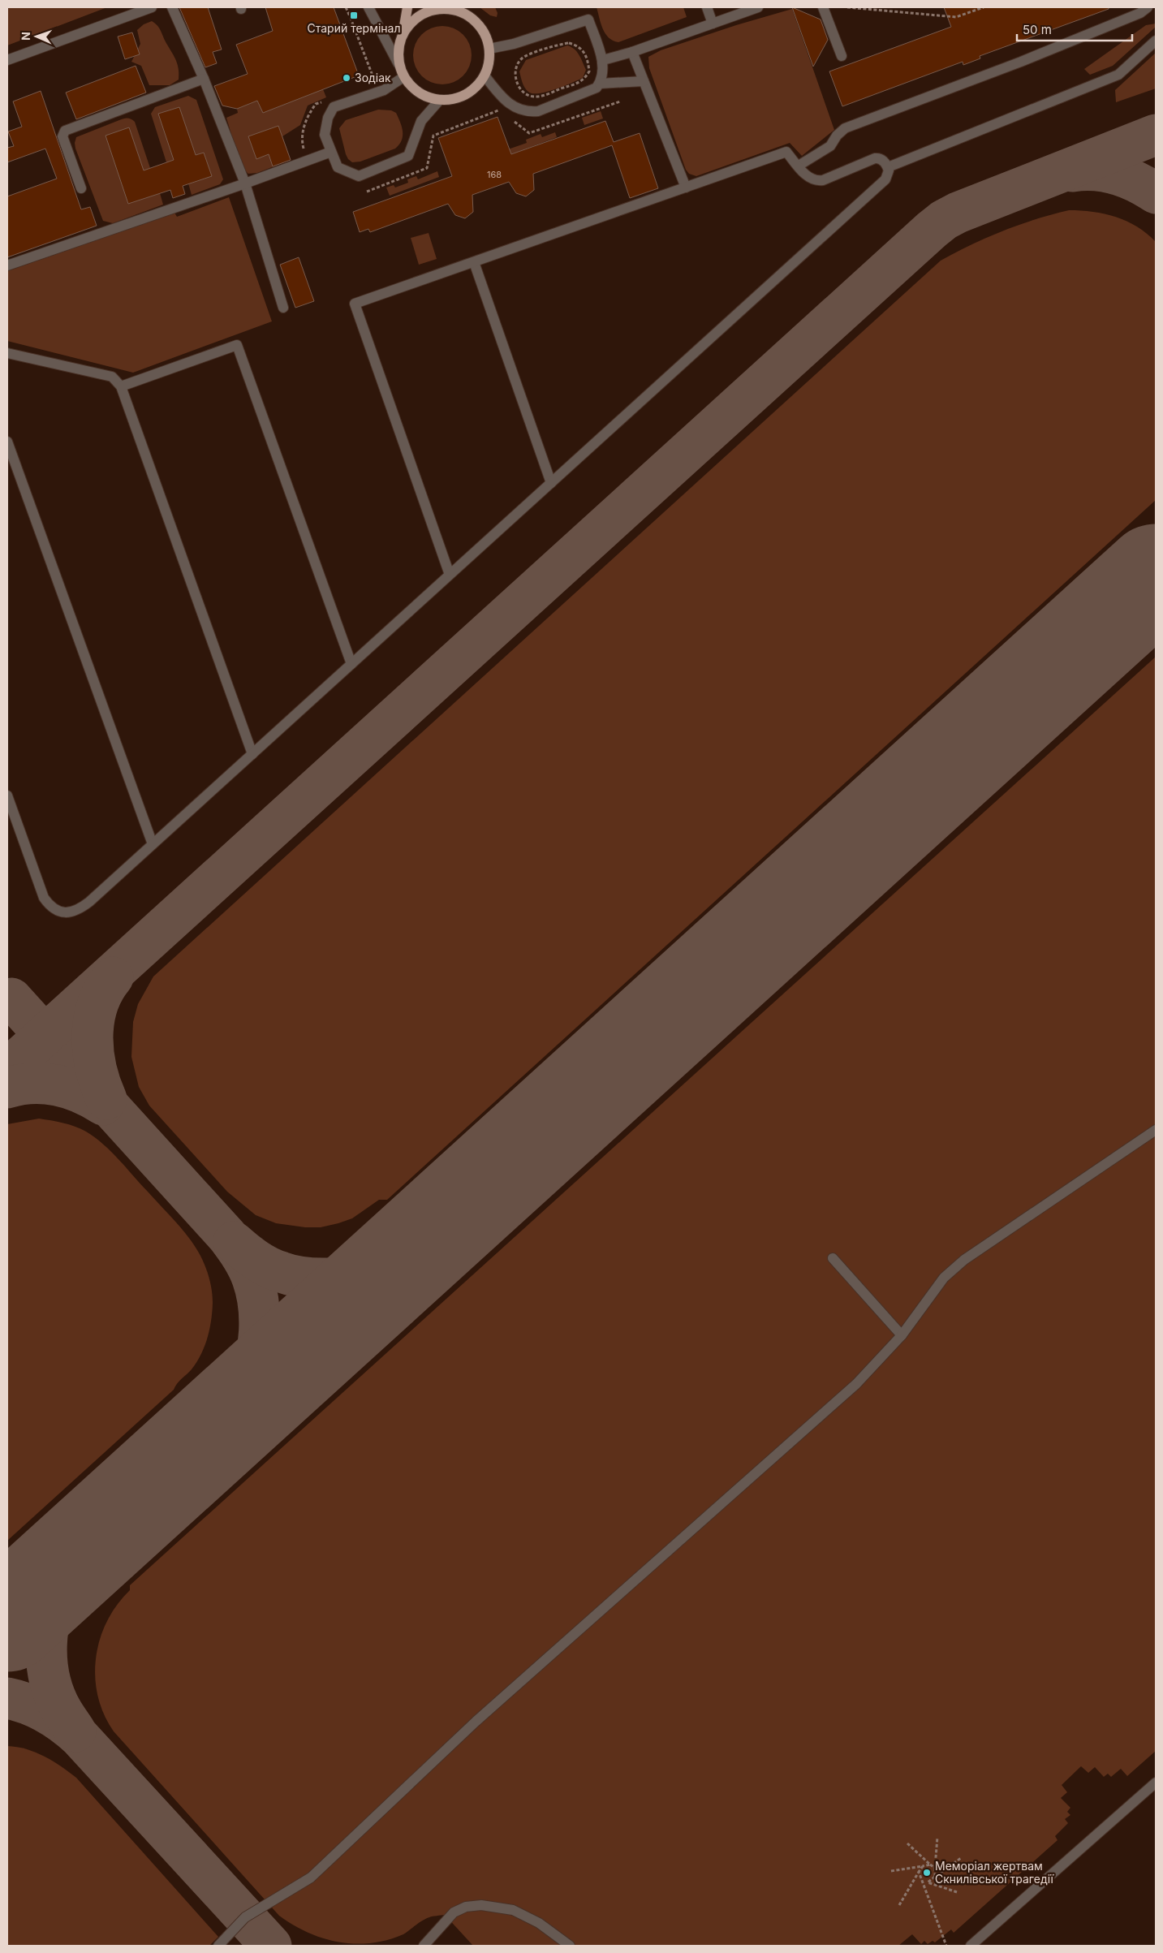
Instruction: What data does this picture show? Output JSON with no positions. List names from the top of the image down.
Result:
{
  "places": {
    "transit": ["Старий термінал"],
    "other": ["Зодіак", "Меморіал жертвам Скнилівської трагедії"]
  },
  "house_numbers": ["168"],
  "scale_bar": "50 m",
  "north": "left"
}
